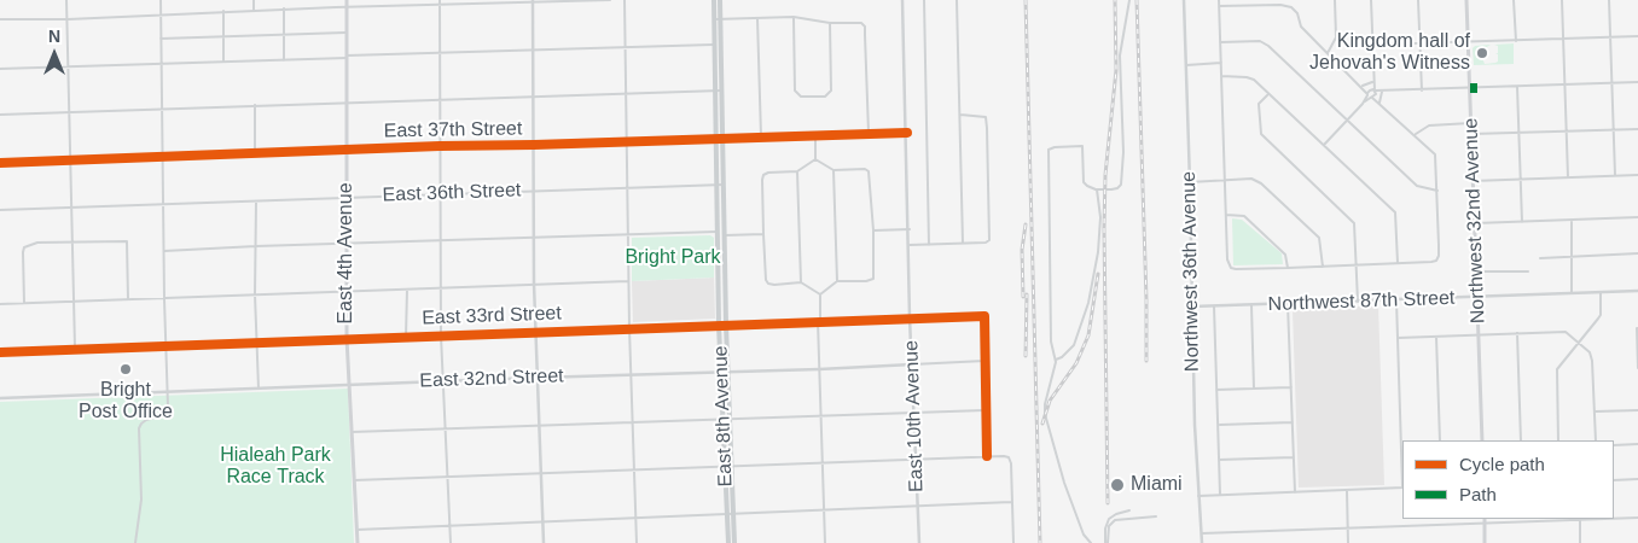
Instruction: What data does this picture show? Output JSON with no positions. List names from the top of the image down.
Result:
{
  "streets": {
    "main road": ["Northwest 32nd Avenue", "East 4th Avenue", "East 8th Avenue"],
    "street": [
      "East 37th Street",
      "East 36th Street",
      "Northwest 36th Avenue",
      "Northwest 87th Street",
      "East 33rd Street",
      "East 32nd Street",
      "East 10th Avenue"
    ]
  },
  "crossings": [
    ["East 37th Street", "East 4th Avenue"],
    ["East 37th Street", "East 8th Avenue"],
    ["East 37th Street", "East 10th Avenue"],
    ["East 36th Street", "East 4th Avenue"],
    ["East 36th Street", "East 8th Avenue"],
    ["Northwest 32nd Avenue", "Northwest 87th Street"],
    ["East 4th Avenue", "East 33rd Street"],
    ["East 4th Avenue", "East 32nd Street"],
    ["Northwest 36th Avenue", "Northwest 87th Street"],
    ["East 33rd Street", "East 32nd Street"],
    ["East 33rd Street", "East 8th Avenue"],
    ["East 33rd Street", "East 10th Avenue"],
    ["East 32nd Street", "East 8th Avenue"],
    ["East 32nd Street", "East 10th Avenue"]
  ],
  "parks": ["Bright Park", "Hialeah Park Race Track"],
  "places": ["Kingdom hall of Jehovah's Witness", "Bright Post Office", "Miami"],
  "legend": ["Cycle path", "Path"],
  "north": "top"
}
